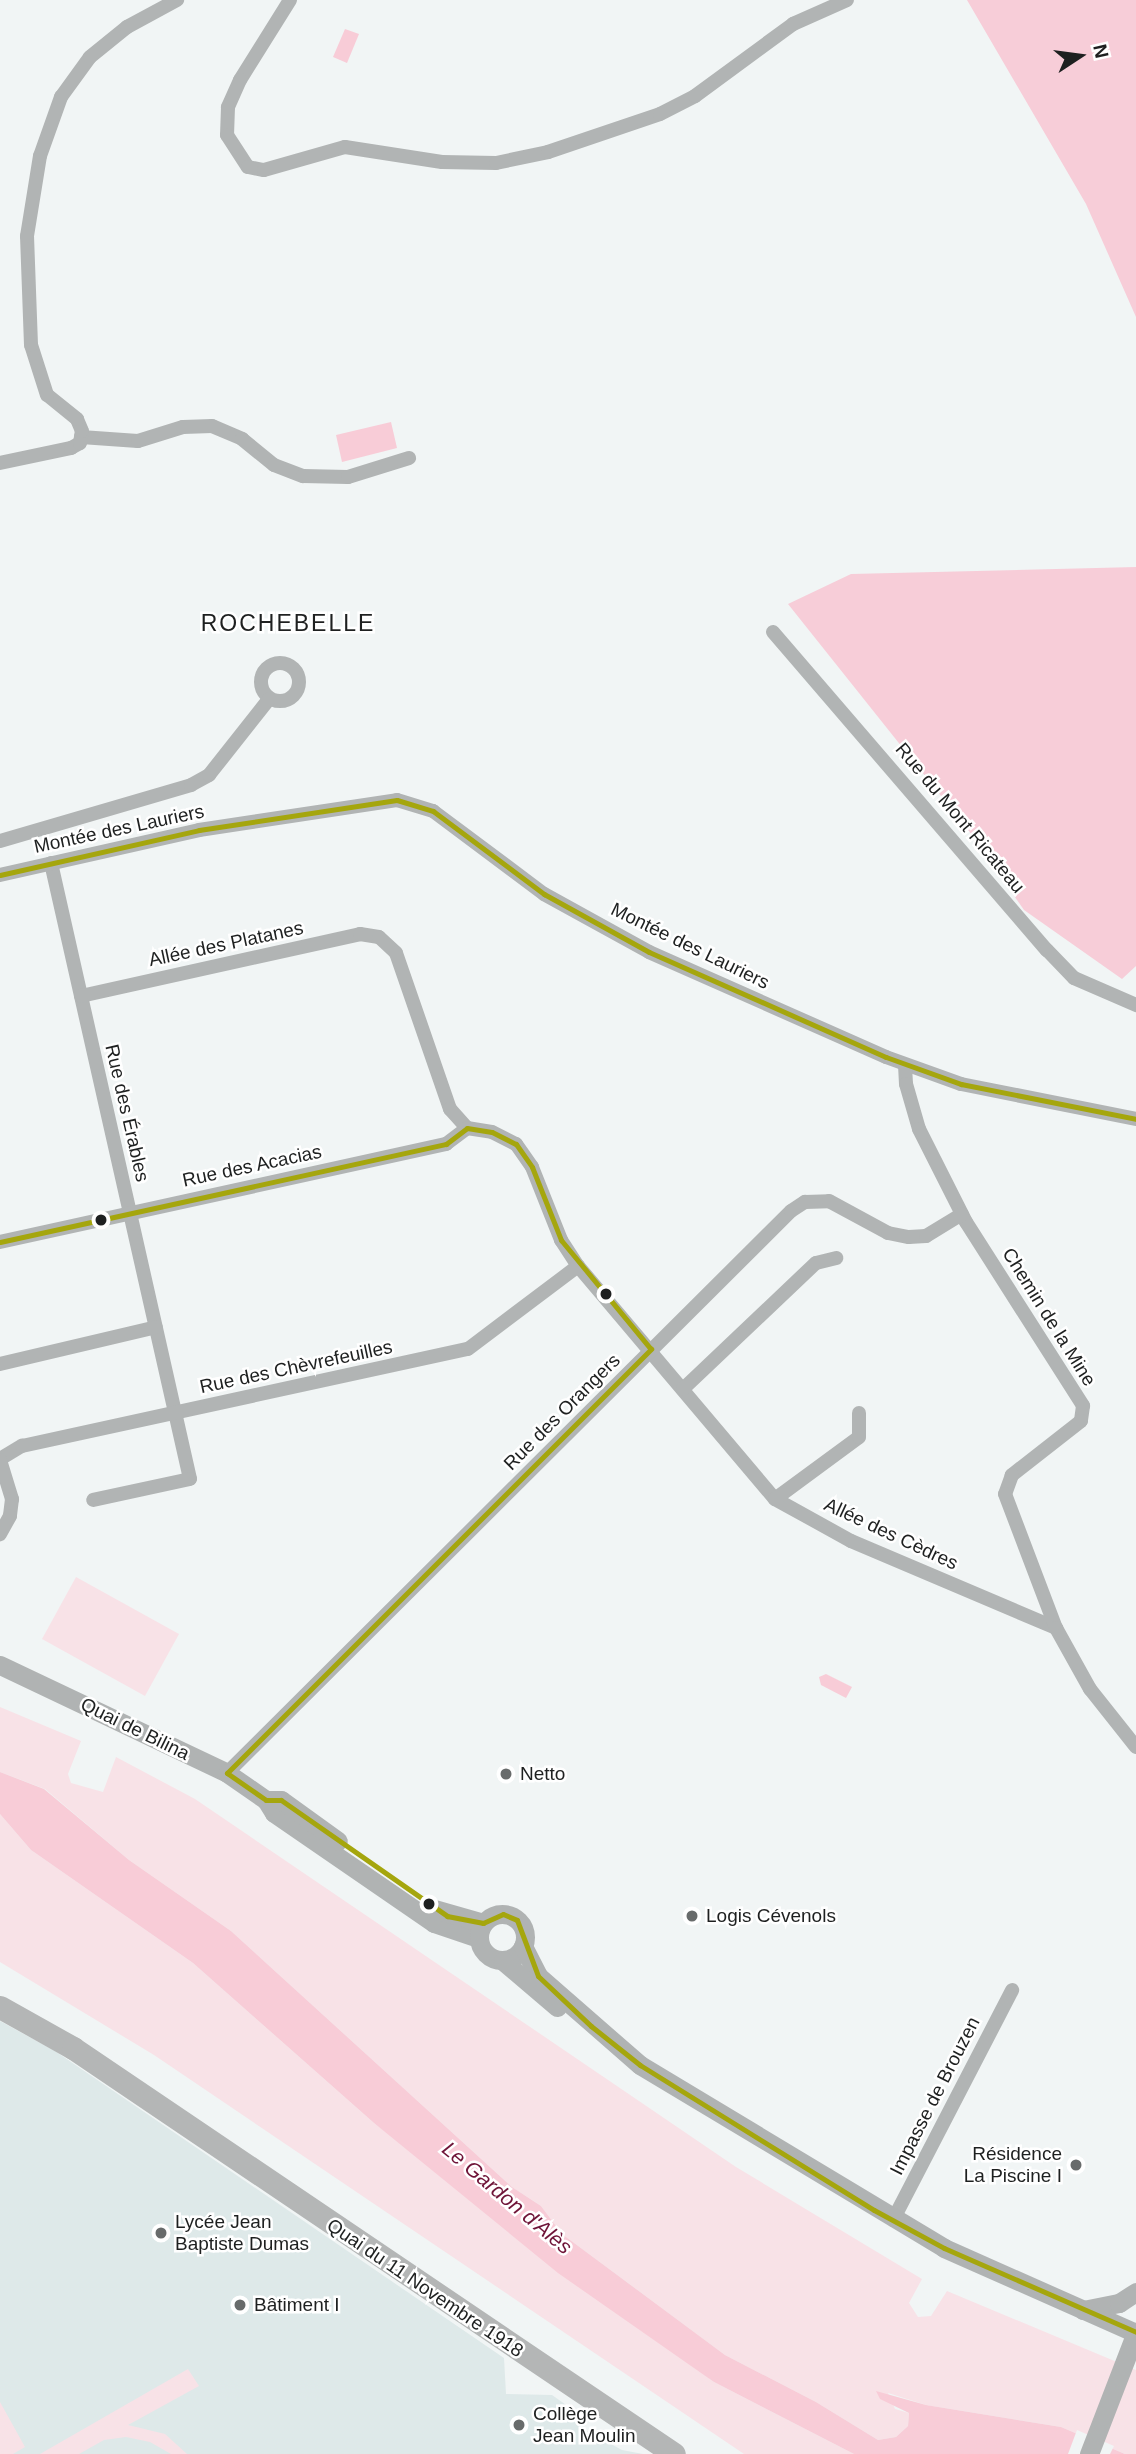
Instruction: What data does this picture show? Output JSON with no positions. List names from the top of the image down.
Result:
{
  "streets": {
    "main road": ["Quai de Bilina", "Quai du 11 Novembre 1918"],
    "street": [
      "Rue du Mont Ricateau",
      "Montée des Lauriers",
      "Allée des Platanes",
      "Rue des Érables",
      "Rue des Acacias",
      "Chemin de la Mine",
      "Rue des Chèvrefeuilles",
      "Rue des Orangers",
      "Allée des Cèdres",
      "Impasse de Brouzen"
    ]
  },
  "crossings": [
    ["Montée des Lauriers", "Rue des Érables"],
    ["Montée des Lauriers", "Chemin de la Mine"],
    ["Allée des Platanes", "Rue des Érables"],
    ["Allée des Platanes", "Rue des Acacias"],
    ["Allée des Platanes", "Allée des Cèdres"],
    ["Rue des Érables", "Rue des Acacias"],
    ["Rue des Érables", "Rue des Chèvrefeuilles"],
    ["Rue des Acacias", "Allée des Cèdres"],
    ["Chemin de la Mine", "Rue des Orangers"],
    ["Chemin de la Mine", "Allée des Cèdres"],
    ["Rue des Chèvrefeuilles", "Allée des Cèdres"],
    ["Rue des Orangers", "Allée des Cèdres"],
    ["Rue des Orangers", "Quai de Bilina"]
  ],
  "districts": ["ROCHEBELLE"],
  "water": ["Le Gardon d'Alès"],
  "places": [
    "Netto",
    "Logis Cévenols",
    "Résidence La Piscine I",
    "Lycée Jean Baptiste Dumas",
    "Bâtiment I",
    "Collège Jean Moulin"
  ],
  "north": "right"
}
